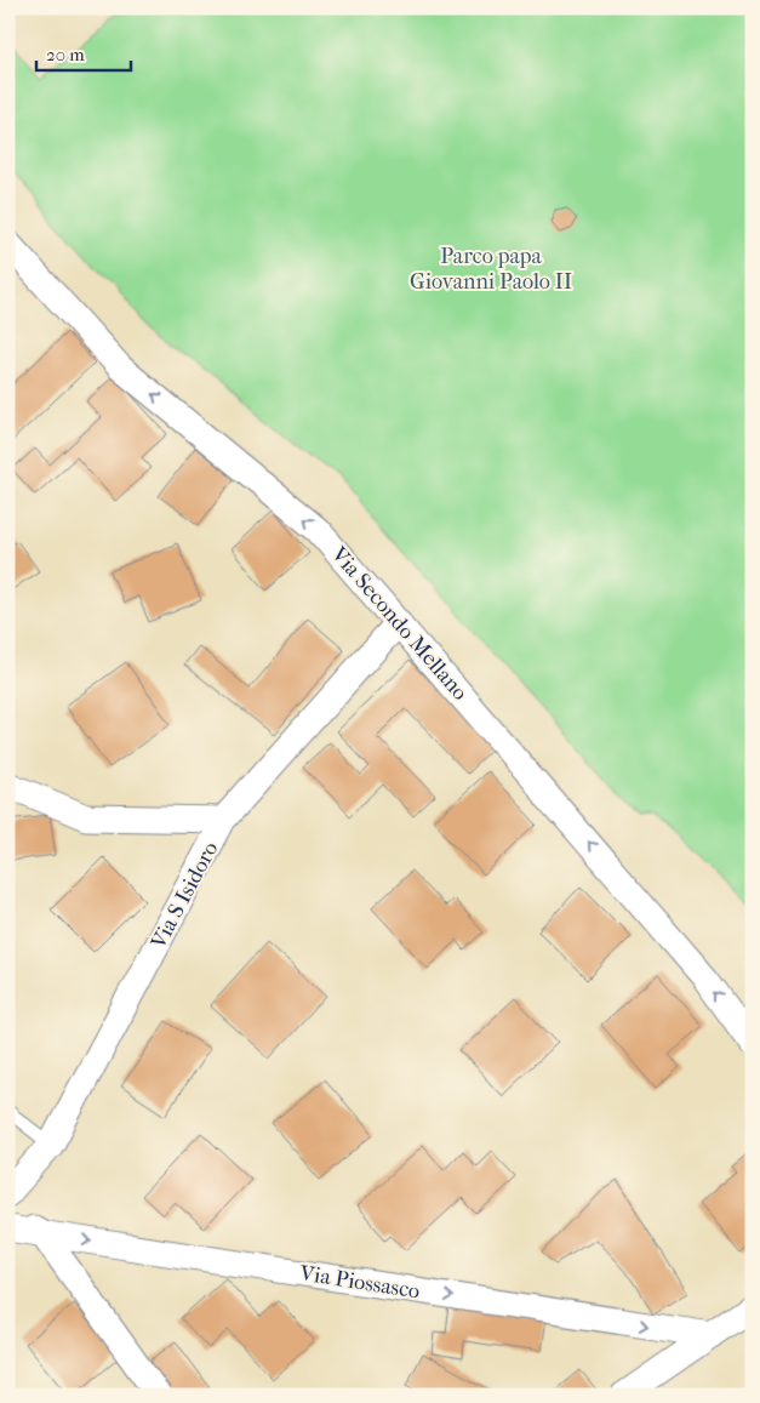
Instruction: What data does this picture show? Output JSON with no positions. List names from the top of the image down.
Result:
{
  "streets": {
    "street": ["Via Secondo Mellano", "Via S Isidoro", "Via Piossasco"]
  },
  "crossings": [
    ["Via Secondo Mellano", "Via S Isidoro"]
  ],
  "one_way": ["Via Secondo Mellano", "Via Piossasco"],
  "parks": ["Parco papa Giovanni Paolo II"],
  "scale_bar": "20 m"
}
